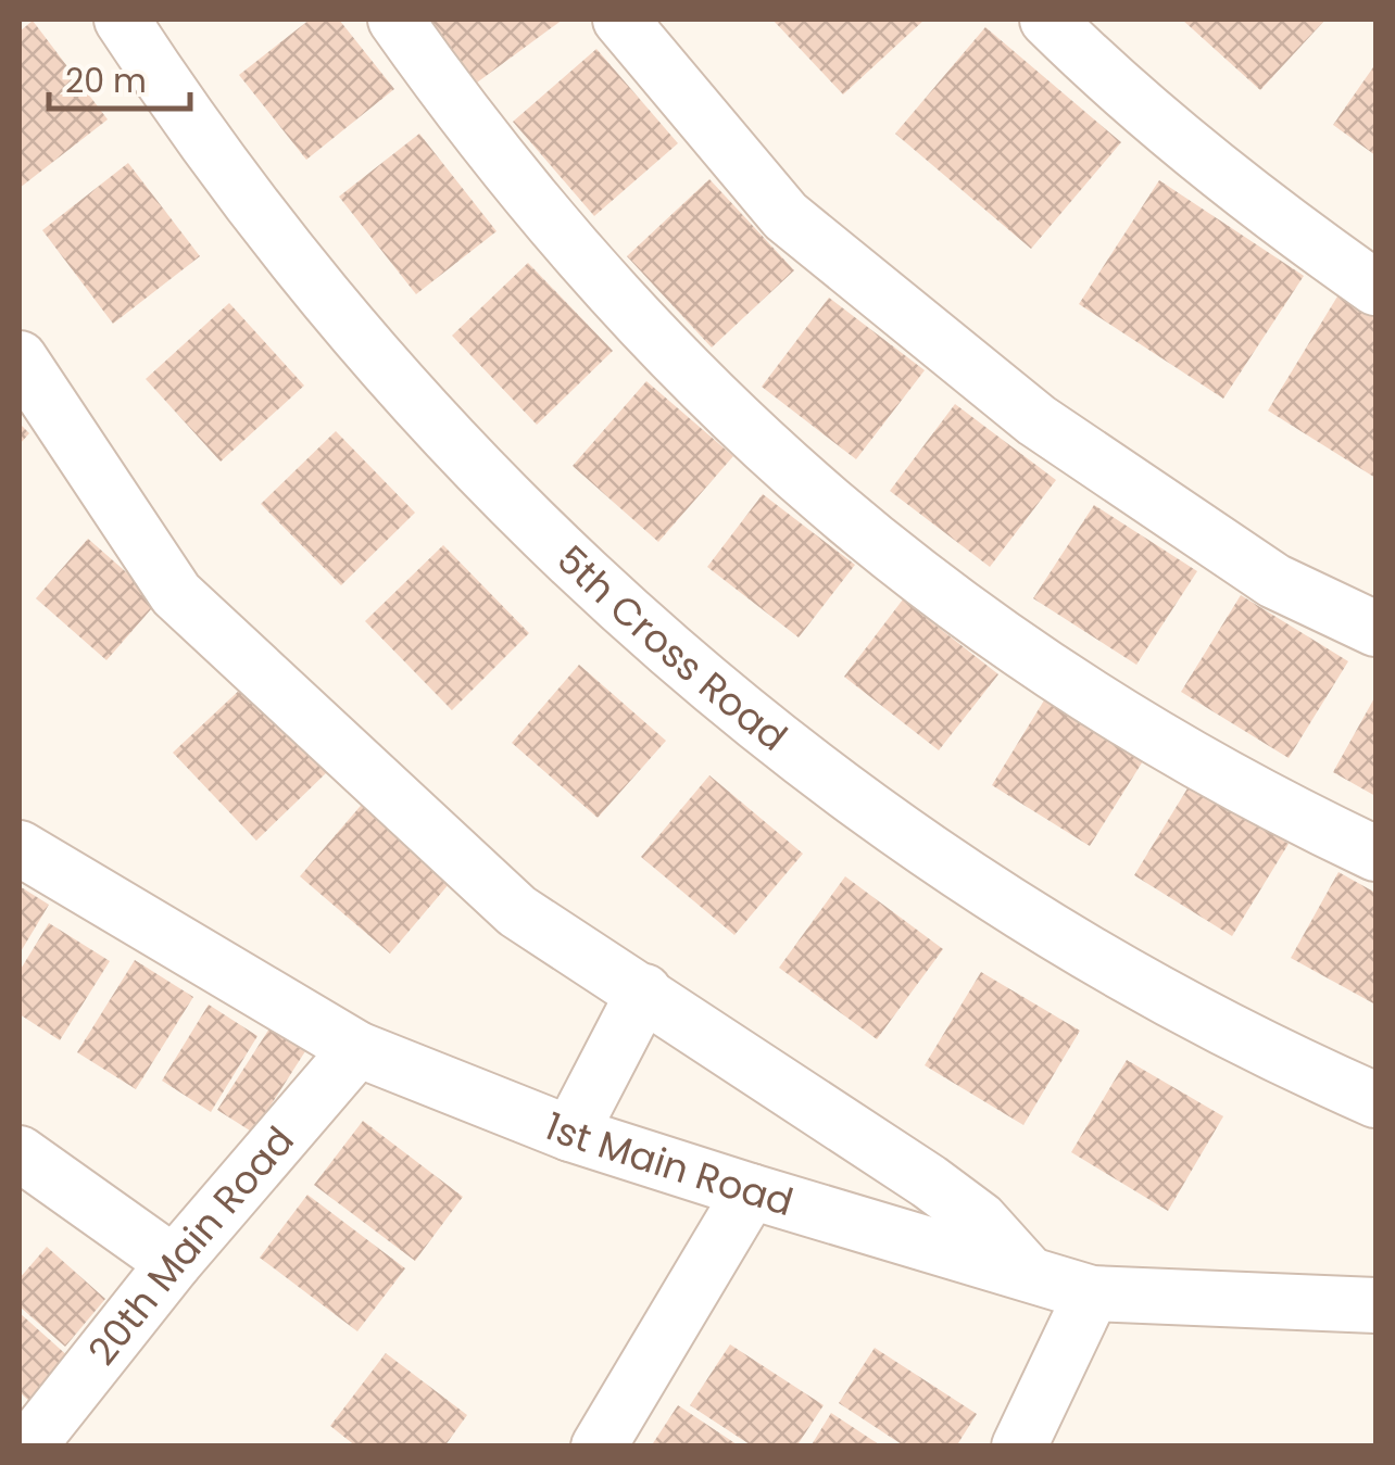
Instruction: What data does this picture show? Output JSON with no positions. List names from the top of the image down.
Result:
{
  "streets": {
    "street": ["5th Cross Road", "1st Main Road", "20th Main Road"]
  },
  "crossings": [
    ["1st Main Road", "20th Main Road"]
  ],
  "scale_bar": "20 m"
}
